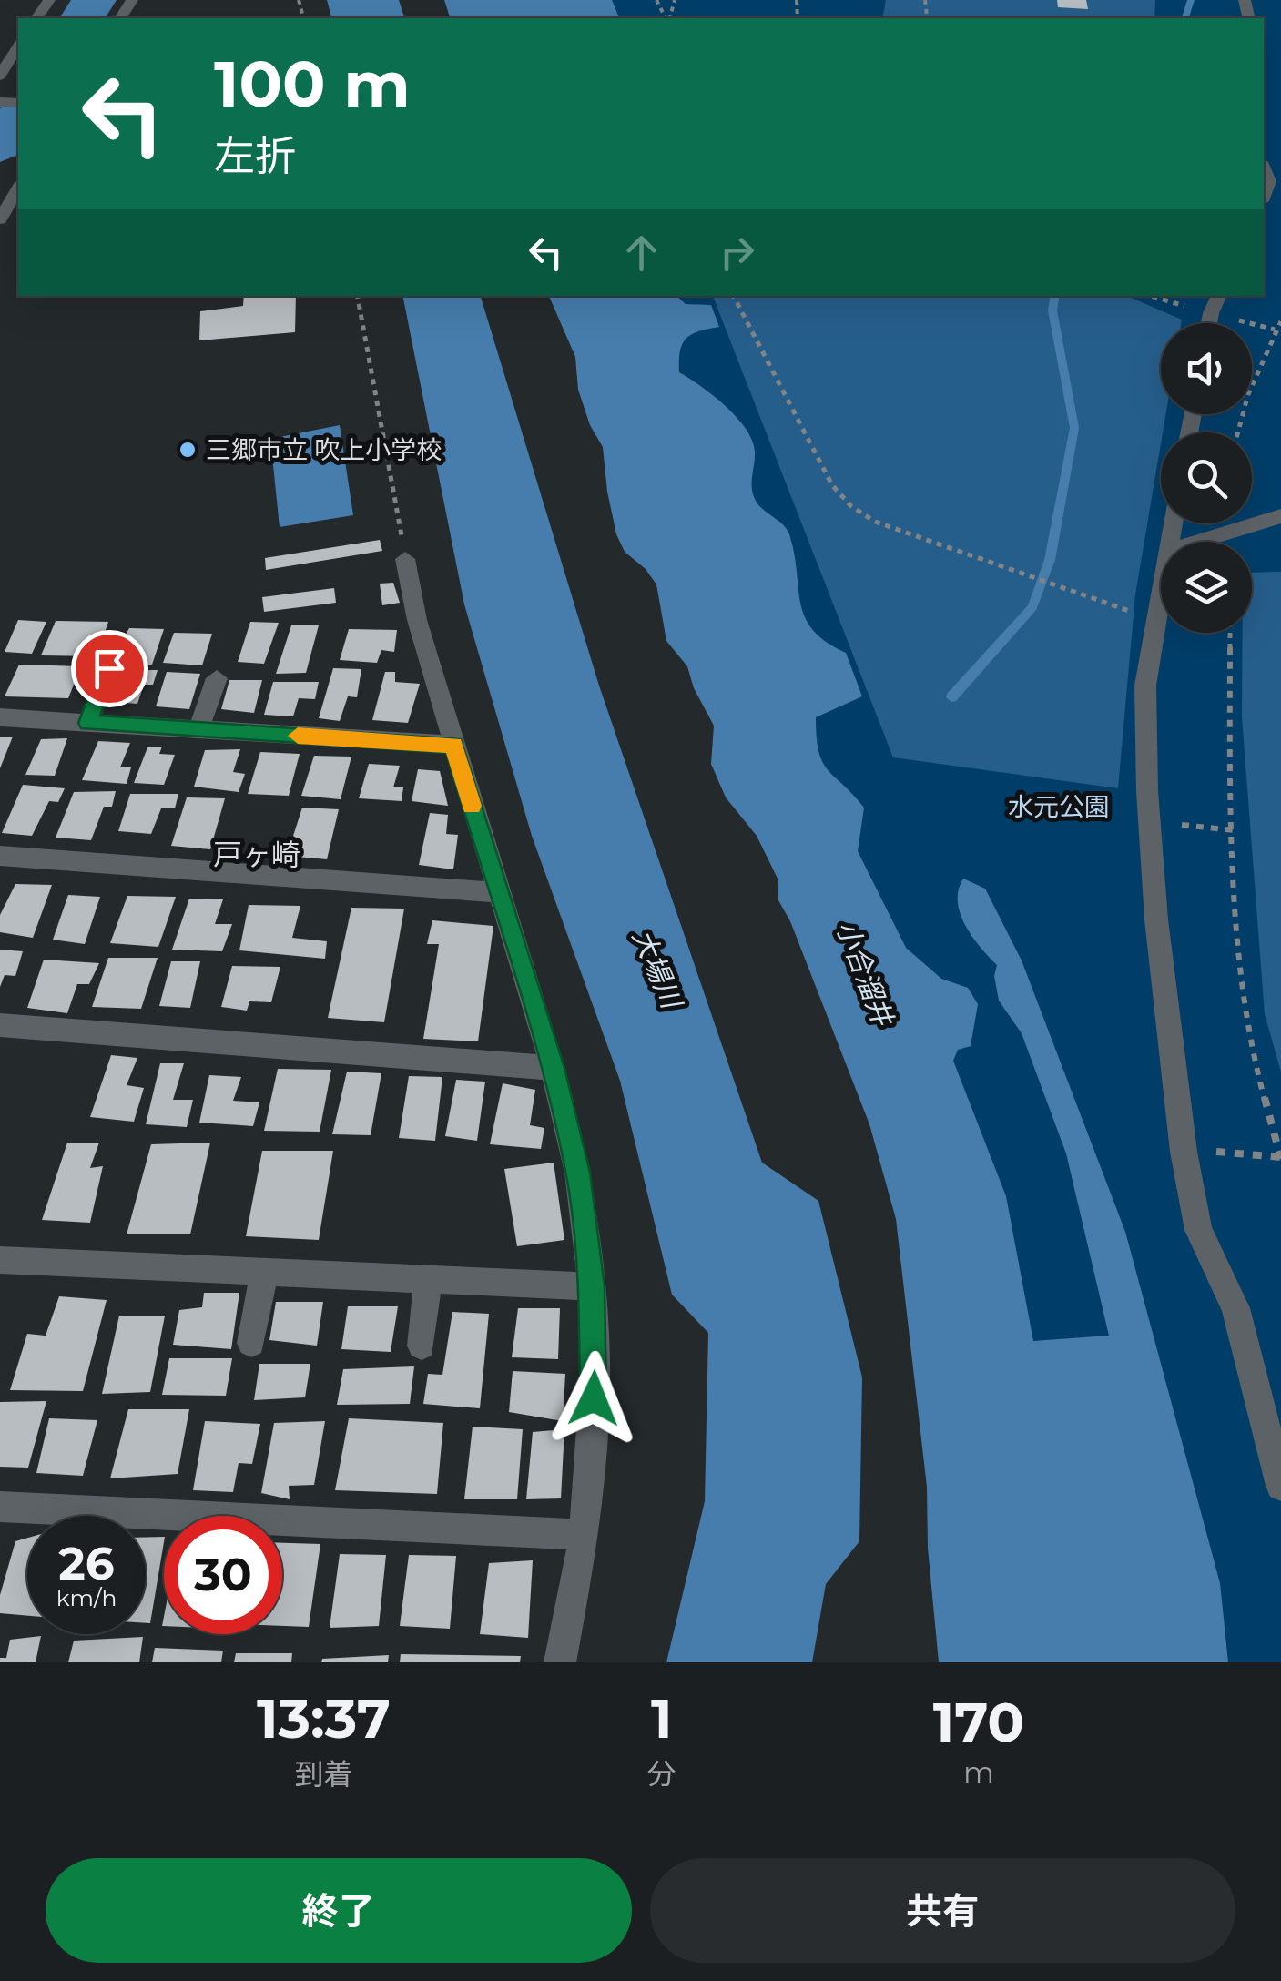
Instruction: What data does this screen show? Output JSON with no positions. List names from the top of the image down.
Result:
{
  "districts": ["戸ヶ崎"],
  "water": ["大場川", "小合溜井"],
  "parks": ["水元公園"],
  "places": ["三郷市立 吹上小学校"],
  "page": {
    "turn": ["100 m", "左折"],
    "speed": "26 km/h",
    "limit": "30",
    "eta": [
      "13:37",
      "到着",
      "1",
      "分",
      "170",
      "m"
    ],
    "buttons": ["終了", "共有"]
  }
}
